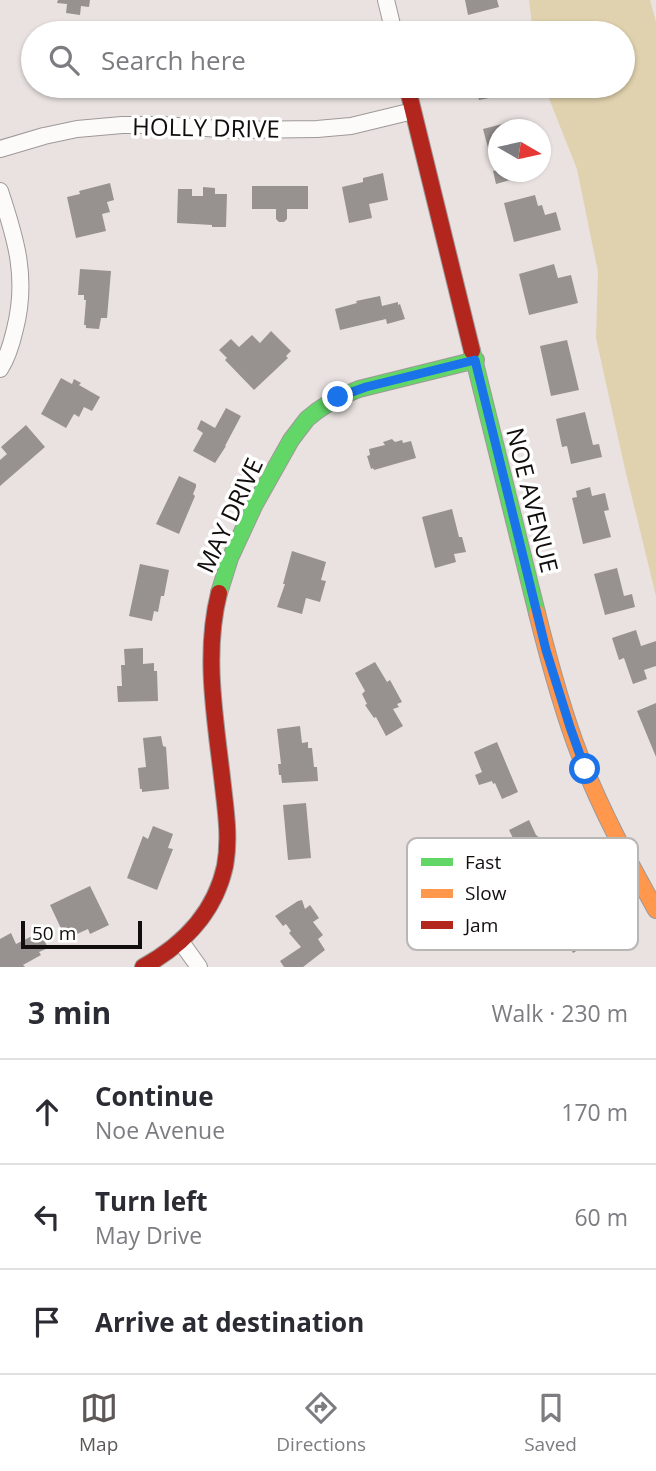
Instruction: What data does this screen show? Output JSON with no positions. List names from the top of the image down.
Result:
{
  "streets": {
    "street": ["HOLLY DRIVE", "NOE AVENUE", "MAY DRIVE"]
  },
  "crossings": [
    ["HOLLY DRIVE", "NOE AVENUE"],
    ["NOE AVENUE", "MAY DRIVE"]
  ],
  "legend": ["Fast", "Slow", "Jam"],
  "scale_bar": "50 m",
  "north": "right",
  "page": {
    "search": "Search here",
    "scale": "50 m",
    "heading": ["3 min", "Walk · 230 m"],
    "list": [
      ["Continue", "Noe Avenue", "170 m"],
      ["Turn left", "May Drive", "60 m"],
      "Arrive at destination"
    ],
    "nav": ["Map", "Directions", "Saved"]
  }
}
